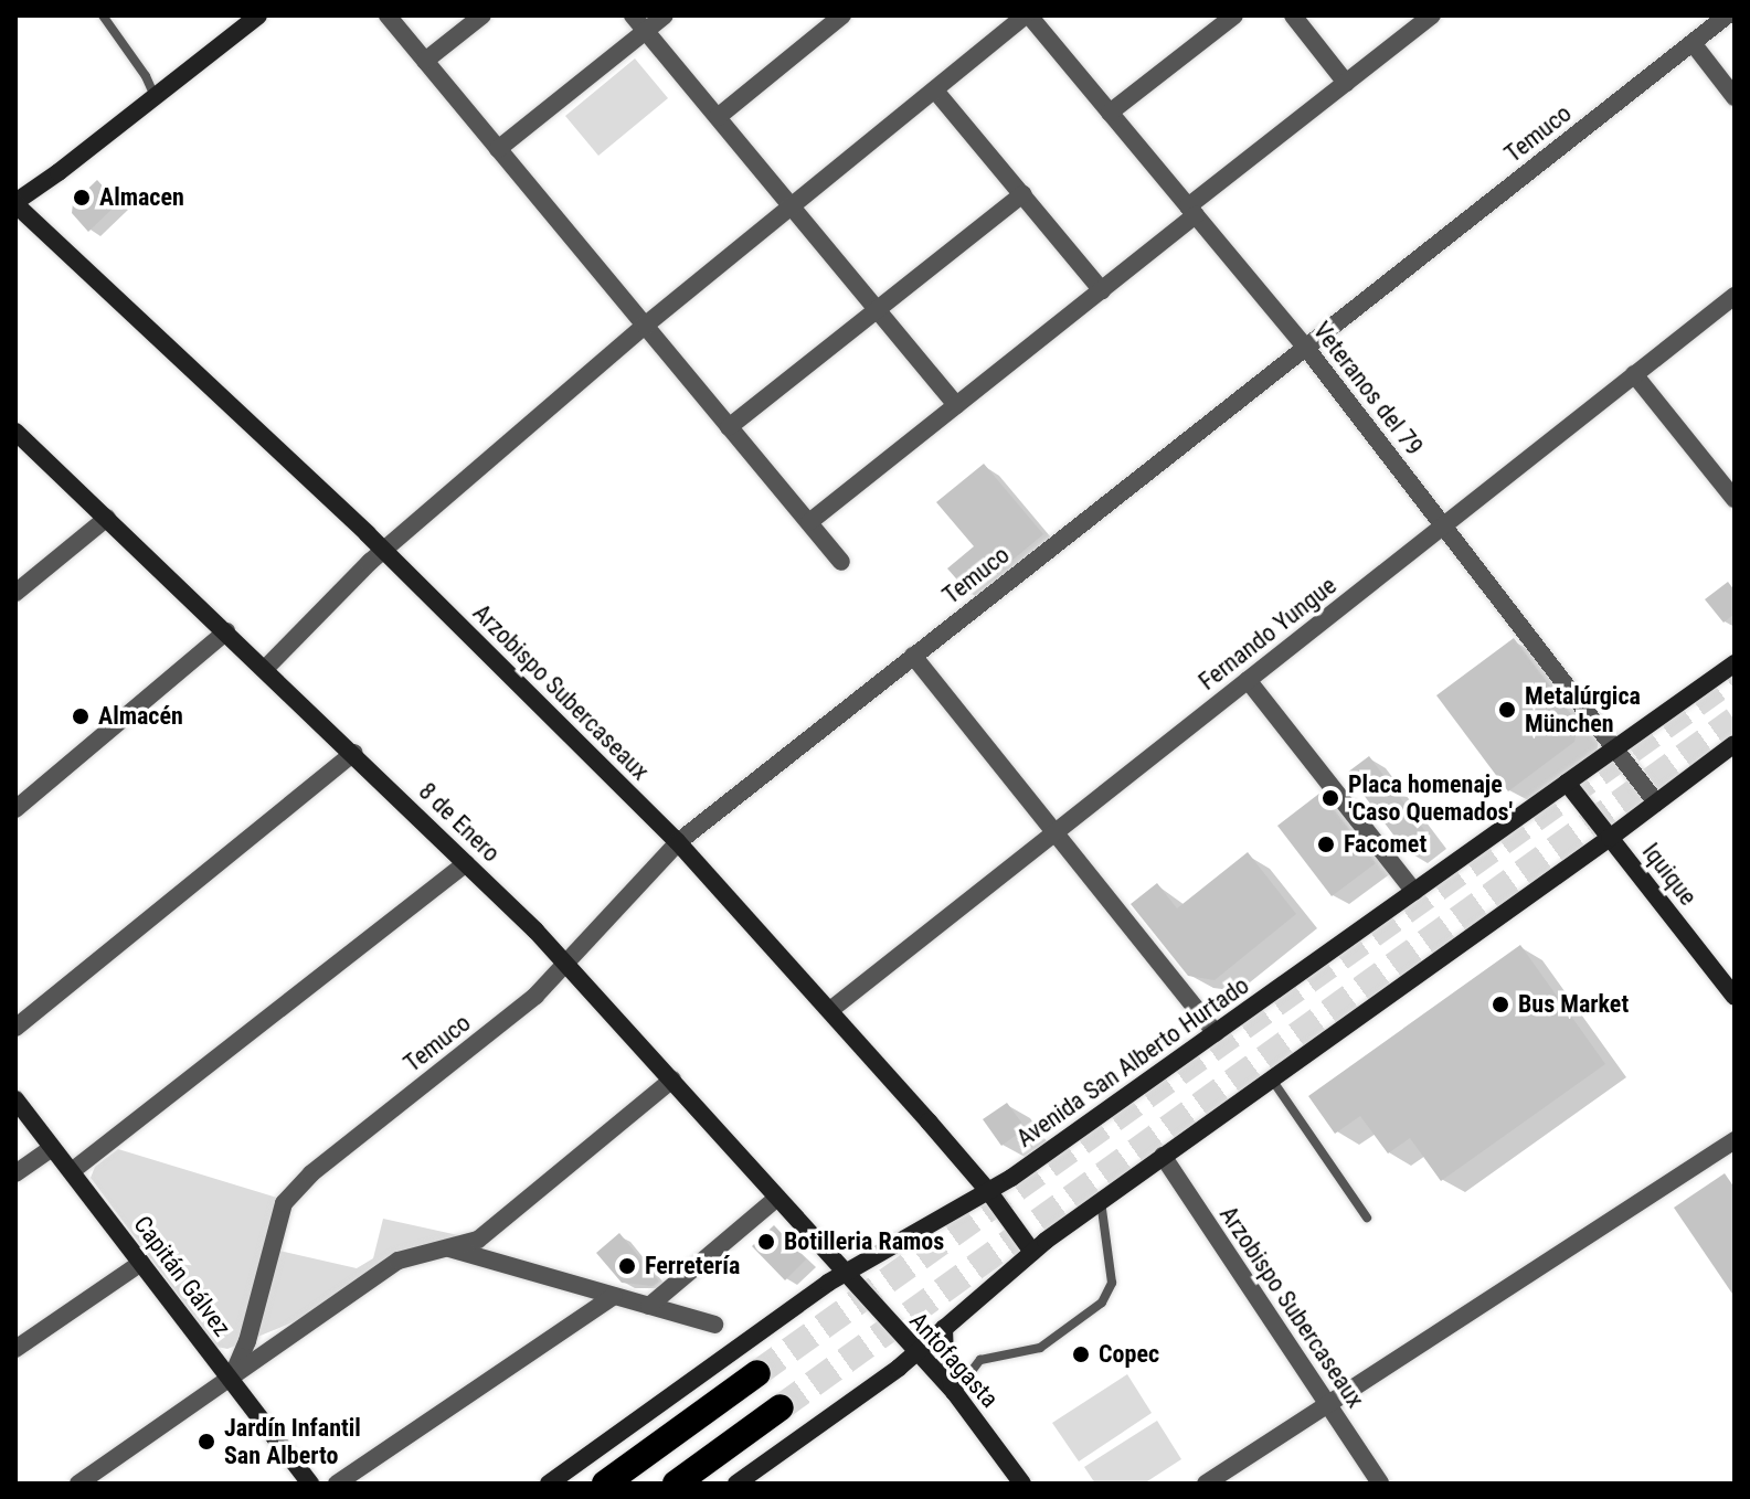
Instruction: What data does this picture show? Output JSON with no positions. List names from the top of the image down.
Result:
{
  "streets": {
    "street": [
      "Temuco",
      "Veteranos del 79",
      "Fernando Yungue",
      "Arzobispo Subercaseaux",
      "8 de Enero",
      "Iquique",
      "Avenida San Alberto Hurtado",
      "Capitán Gálvez",
      "Antofagasta"
    ]
  },
  "crossings": [
    ["Temuco", "Veteranos del 79"],
    ["Temuco", "Arzobispo Subercaseaux"],
    ["Temuco", "8 de Enero"],
    ["Temuco", "Capitán Gálvez"],
    ["Veteranos del 79", "Fernando Yungue"],
    ["Veteranos del 79", "Avenida San Alberto Hurtado"],
    ["Fernando Yungue", "Arzobispo Subercaseaux"],
    ["Arzobispo Subercaseaux", "Avenida San Alberto Hurtado"],
    ["8 de Enero", "Avenida San Alberto Hurtado"],
    ["8 de Enero", "Antofagasta"],
    ["Iquique", "Avenida San Alberto Hurtado"],
    ["Avenida San Alberto Hurtado", "Antofagasta"]
  ],
  "places": [
    "Almacen",
    "Metalúrgica München",
    "Almacén",
    "Placa homenaje 'Caso Quemados'",
    "Facomet",
    "Bus Market",
    "Botilleria Ramos",
    "Ferretería",
    "Copec",
    "Jardín Infantil San Alberto"
  ]
}
